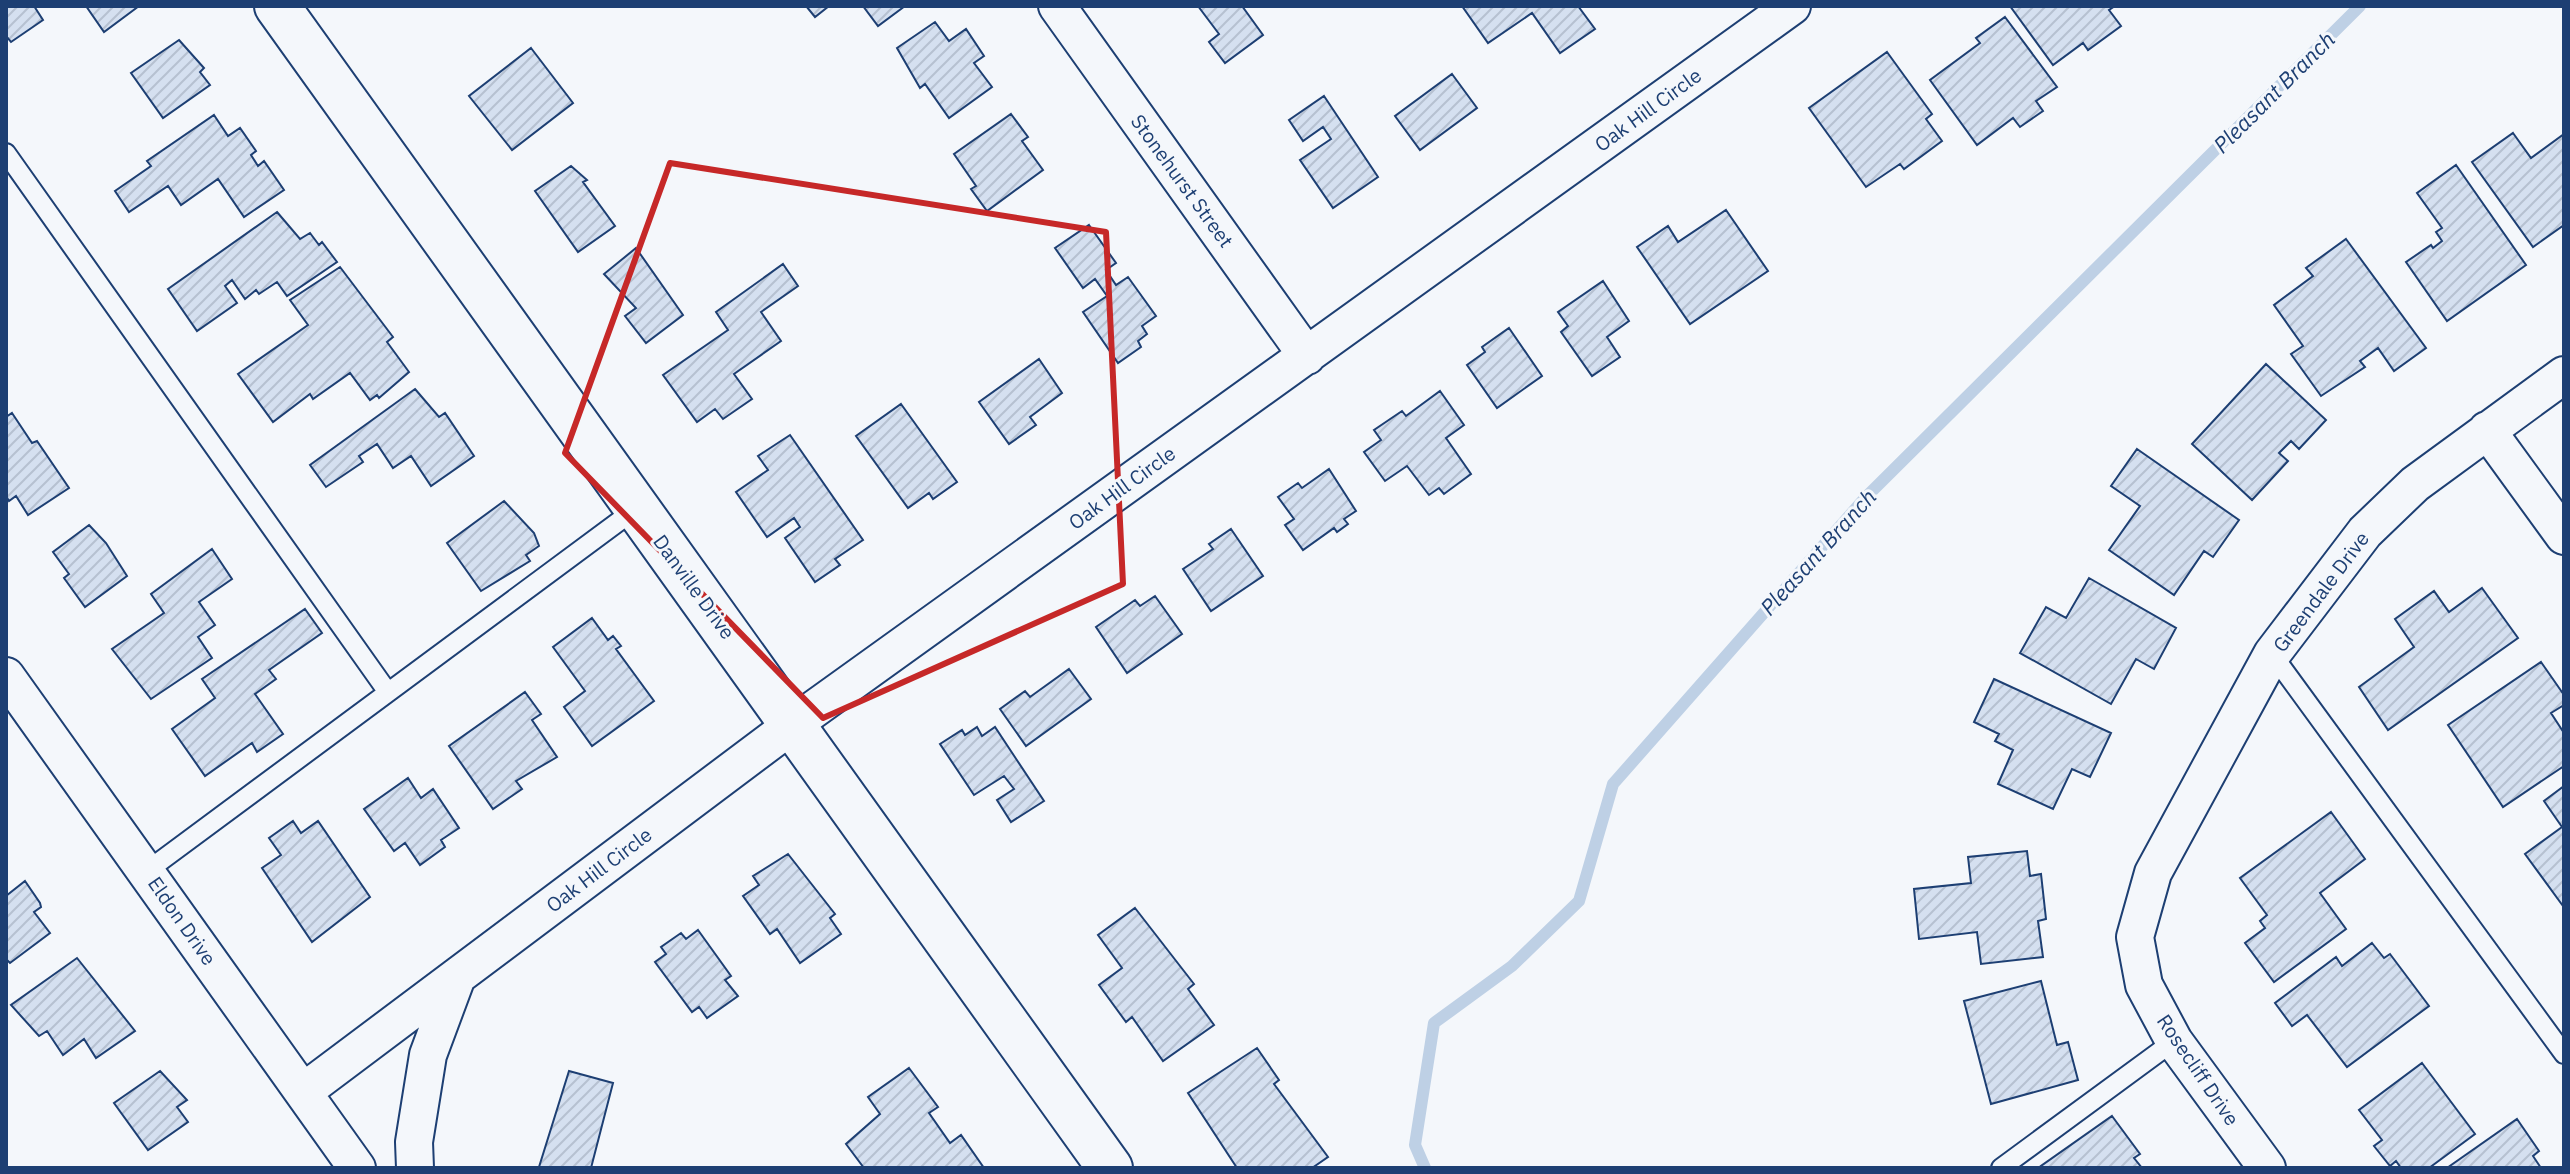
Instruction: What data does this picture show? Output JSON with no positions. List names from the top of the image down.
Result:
{
  "streets": {
    "street": [
      "Oak Hill Circle",
      "Stonehurst Street",
      "Danville Drive",
      "Greendale Drive",
      "Eldon Drive",
      "Rosecliff Drive"
    ]
  },
  "crossings": [
    ["Oak Hill Circle", "Stonehurst Street"],
    ["Oak Hill Circle", "Danville Drive"],
    ["Oak Hill Circle", "Eldon Drive"],
    ["Greendale Drive", "Rosecliff Drive"]
  ],
  "water": ["Pleasant Branch"]
}
